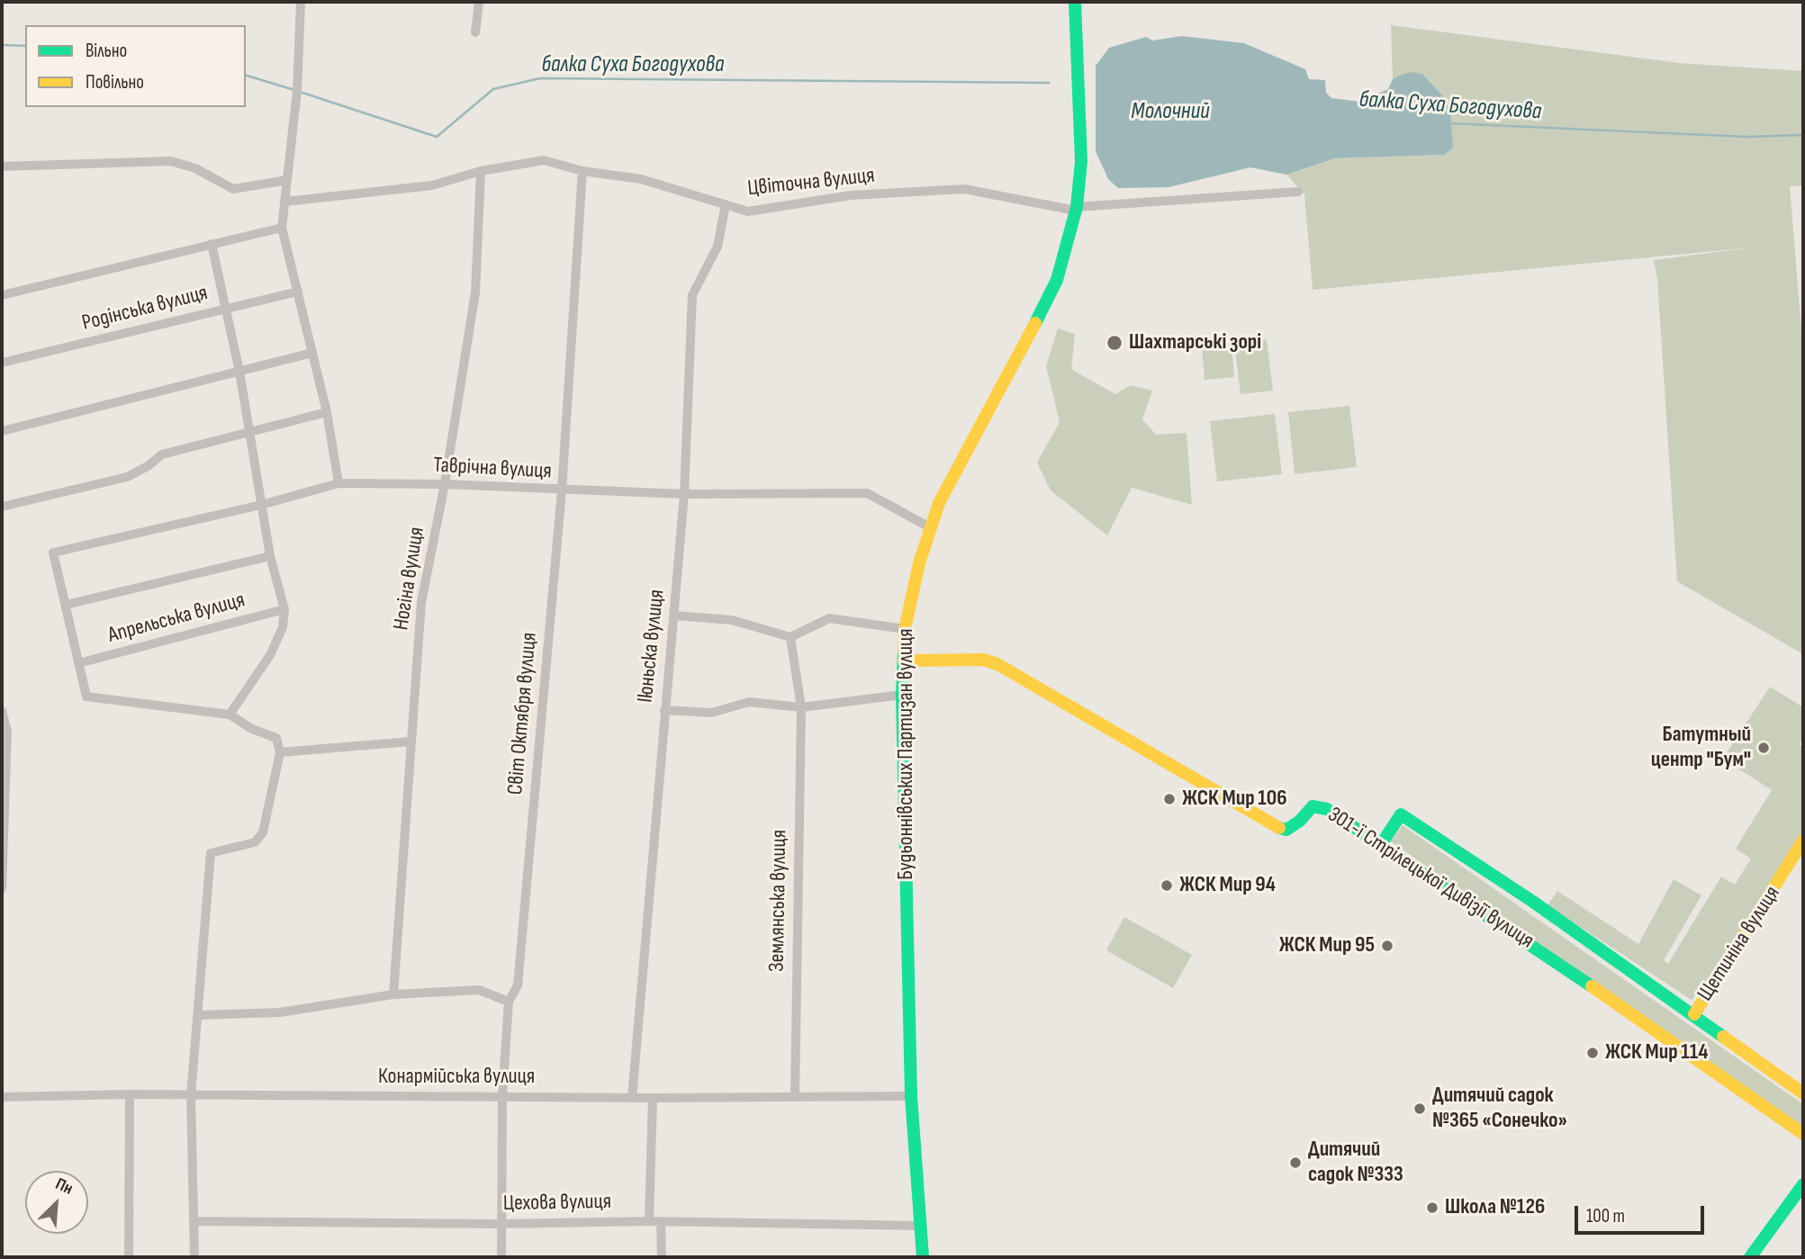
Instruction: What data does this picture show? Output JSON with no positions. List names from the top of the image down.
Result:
{
  "streets": {
    "street": [
      "Цвiточна вулиця",
      "Родінська вулиця",
      "Таврічна вулиця",
      "Ногіна вулиця",
      "Апрельська вулиця",
      "Iюньска вулиця",
      "Світ Октября вулиця",
      "Будьоннівських Партизан вулиця",
      "301-ї Стрілецької Дивізії вулиця",
      "Землянська вулиця",
      "Щетиніна вулиця",
      "Конармійська вулиця",
      "Цехова вулиця"
    ]
  },
  "crossings": [
    ["Цвiточна вулиця", "Ногіна вулиця"],
    ["Цвiточна вулиця", "Iюньска вулиця"],
    ["Цвiточна вулиця", "Світ Октября вулиця"],
    ["Цвiточна вулиця", "Будьоннівських Партизан вулиця"],
    ["Таврічна вулиця", "Ногіна вулиця"],
    ["Таврічна вулиця", "Апрельська вулиця"],
    ["Таврічна вулиця", "Iюньска вулиця"],
    ["Таврічна вулиця", "Світ Октября вулиця"],
    ["Таврічна вулиця", "Будьоннівських Партизан вулиця"],
    ["Iюньска вулиця", "Конармійська вулиця"],
    ["Світ Октября вулиця", "Конармійська вулиця"],
    ["Світ Октября вулиця", "Цехова вулиця"],
    ["Будьоннівських Партизан вулиця", "301-ї Стрілецької Дивізії вулиця"],
    ["Будьоннівських Партизан вулиця", "Конармійська вулиця"],
    ["Будьоннівських Партизан вулиця", "Цехова вулиця"],
    ["301-ї Стрілецької Дивізії вулиця", "Щетиніна вулиця"],
    ["Землянська вулиця", "Конармійська вулиця"]
  ],
  "water": ["балка Суха Богодухова", "Молочний"],
  "places": [
    "Шахтарські зорі",
    "Батутный центр \"Бум\"",
    "ЖСК Мир 106",
    "ЖСК Мир 94",
    "ЖСК Мир 95",
    "ЖСК Мир 114",
    "Дитячий садок №365 «Сонечко»",
    "Дитячий садок №333",
    "Школа №126"
  ],
  "legend": ["Вільно", "Повільно"],
  "scale_bar": "100 m",
  "north": "top right"
}
